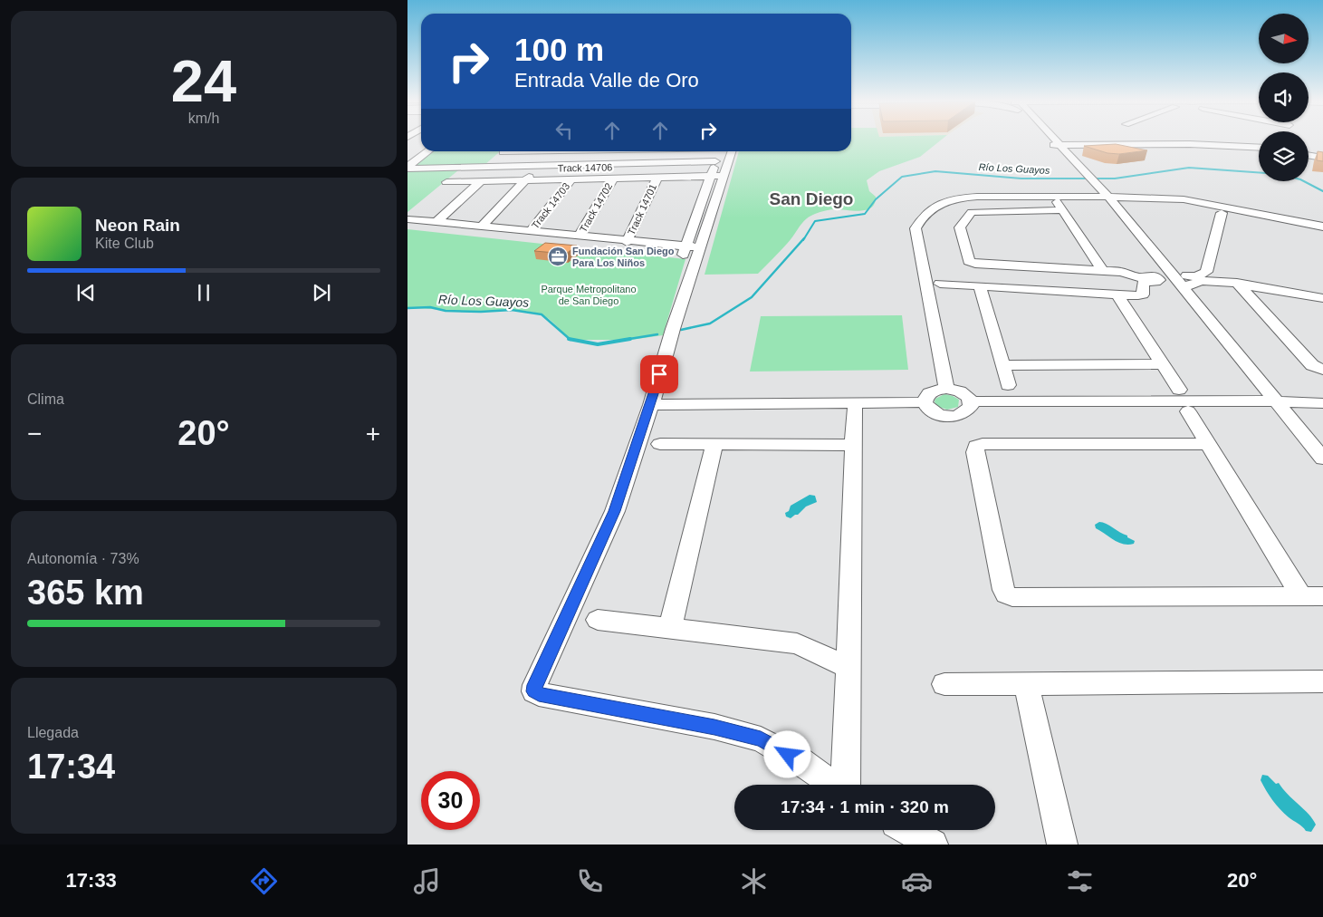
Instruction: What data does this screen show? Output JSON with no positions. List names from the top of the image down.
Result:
{
  "streets": {
    "street": [
      "Track 14706",
      "Track 14703",
      "Track 14702",
      "Track 14701"
    ]
  },
  "crossings": [
    ["Track 14706", "Track 14703"],
    ["Track 14706", "Track 14702"],
    ["Track 14706", "Track 14701"]
  ],
  "districts": ["San Diego"],
  "water": ["Río Los Guayos"],
  "parks": ["Parque Metropolitano de San Diego"],
  "places": {
    "office": ["Fundación San Diego Para Los Niños"]
  },
  "north": "right",
  "page": {
    "tile": [
      ["24", "km/h"],
      "Clima",
      ["Autonomía · 73%", "365 km"],
      ["Llegada", "17:34"]
    ],
    "turn": ["100 m", "Entrada Valle de Oro"],
    "song": ["Neon Rain", "Kite Club"],
    "heat": ["−", "20°", "+"],
    "limit": "30",
    "trip": "17:34 · 1 min · 320 m",
    "tabs": ["17:33", "20°"]
  }
}
